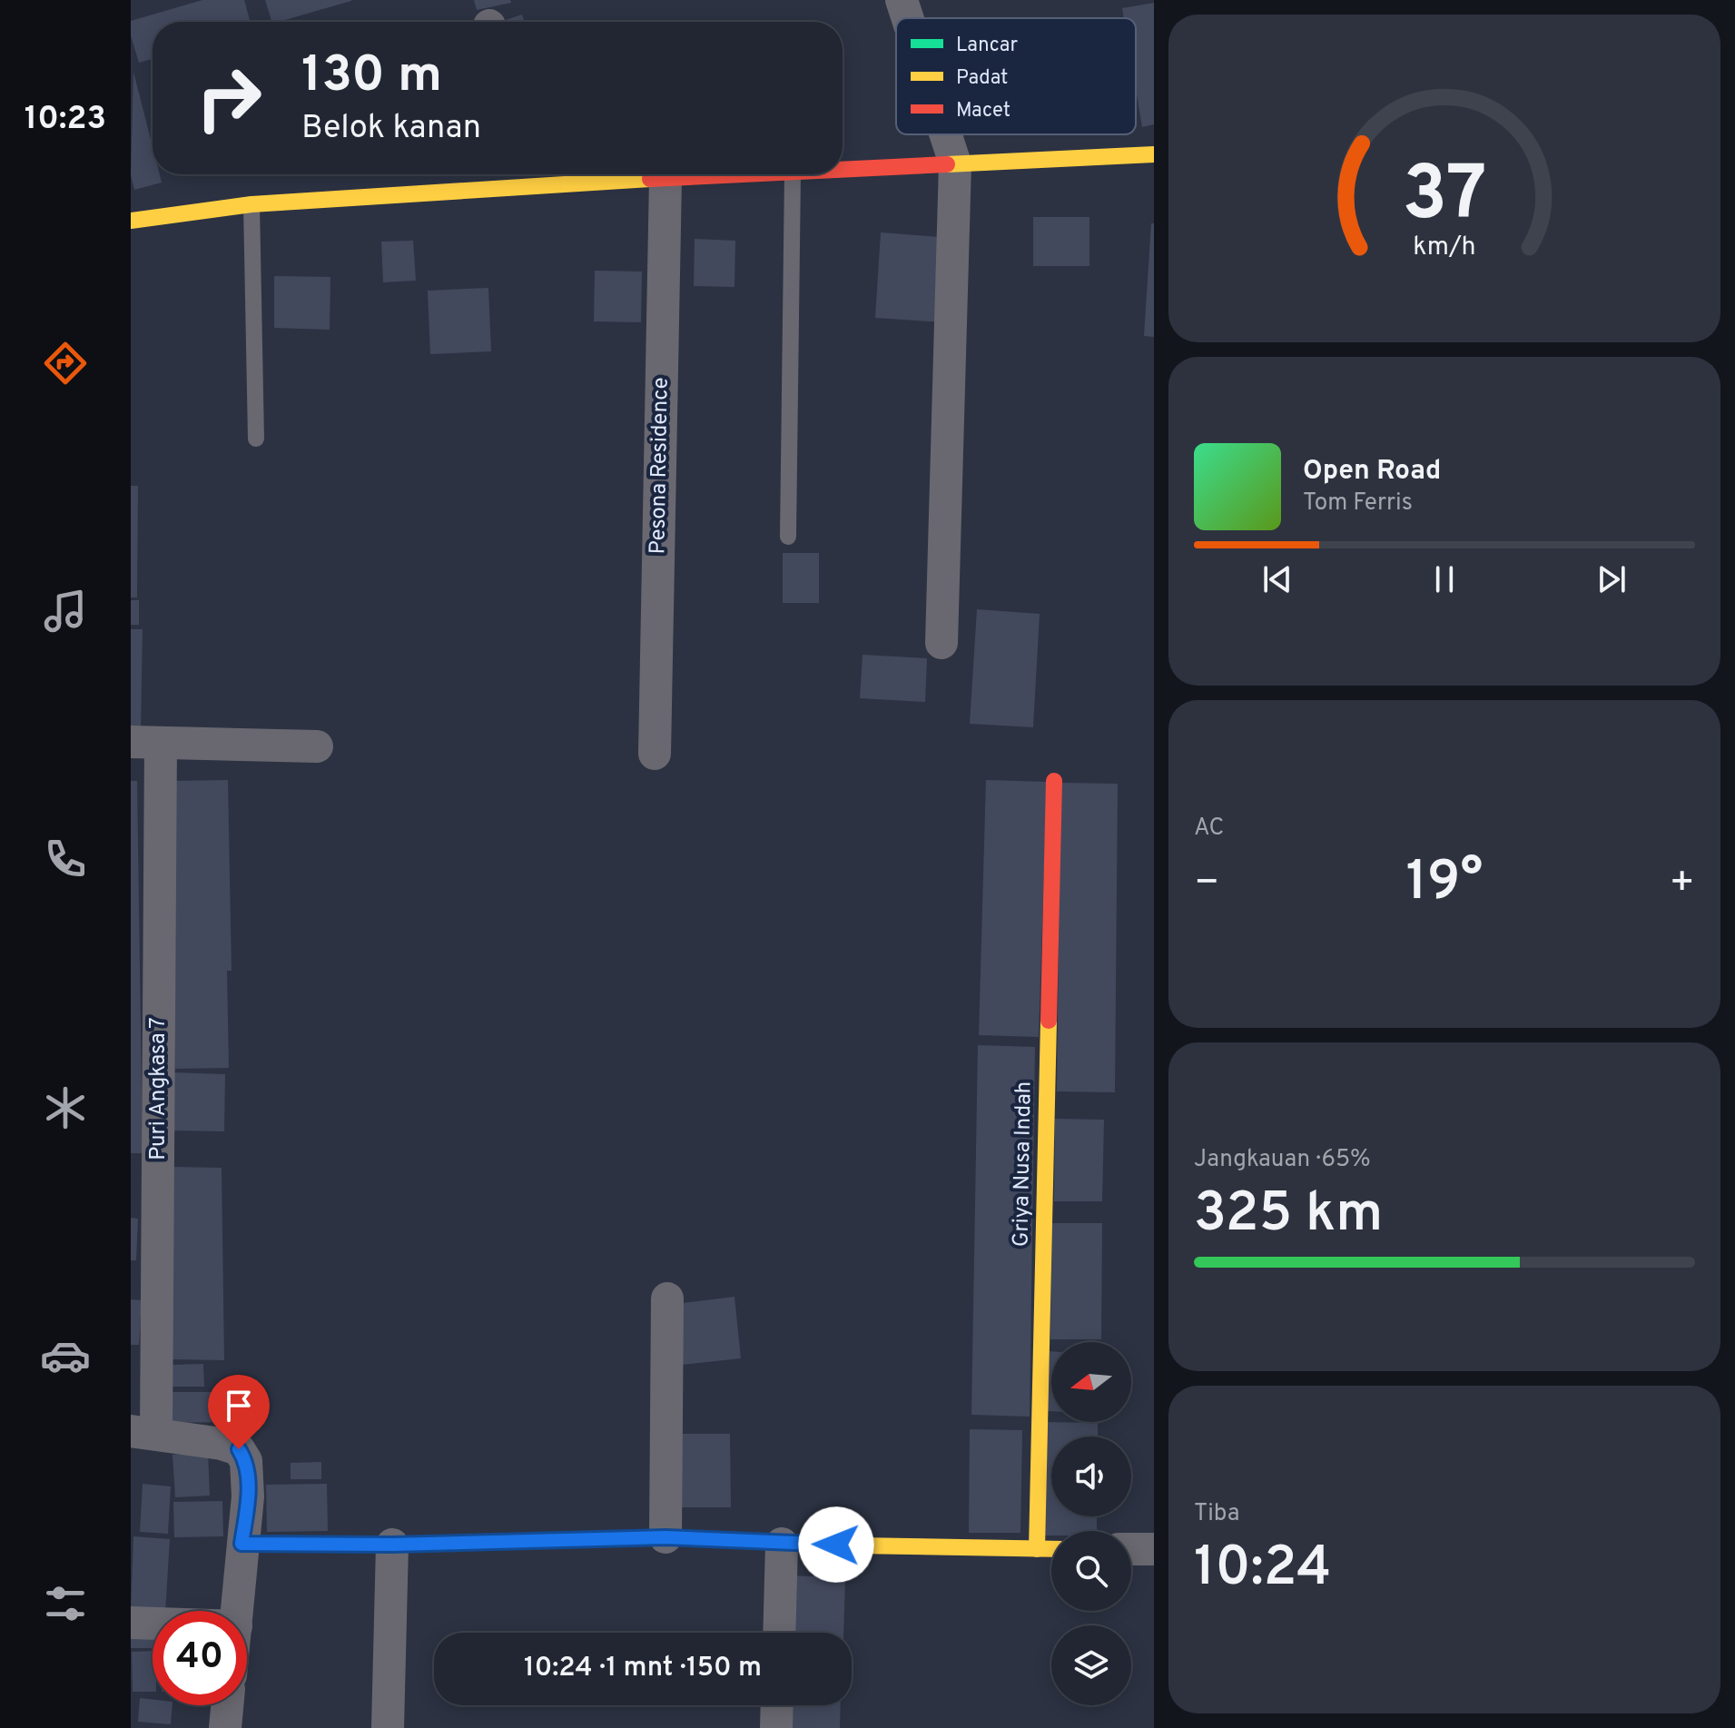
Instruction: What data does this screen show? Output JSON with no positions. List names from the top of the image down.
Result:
{
  "streets": {
    "street": ["Pesona Residence", "Puri Angkasa 7", "Griya Nusa Indah"]
  },
  "legend": ["Lancar", "Padat", "Macet"],
  "north": "left",
  "page": {
    "tabs": "10:23",
    "turn": ["130 m", "Belok kanan"],
    "song": ["Open Road", "Tom Ferris"],
    "tile": [
      "AC",
      ["Jangkauan · 65%", "325 km"],
      ["Tiba", "10:24"]
    ],
    "heat": ["−", "19°", "+"],
    "limit": "40",
    "trip": "10:24 · 1 mnt · 150 m",
    "gauge": ["37", "km/h"]
  }
}
